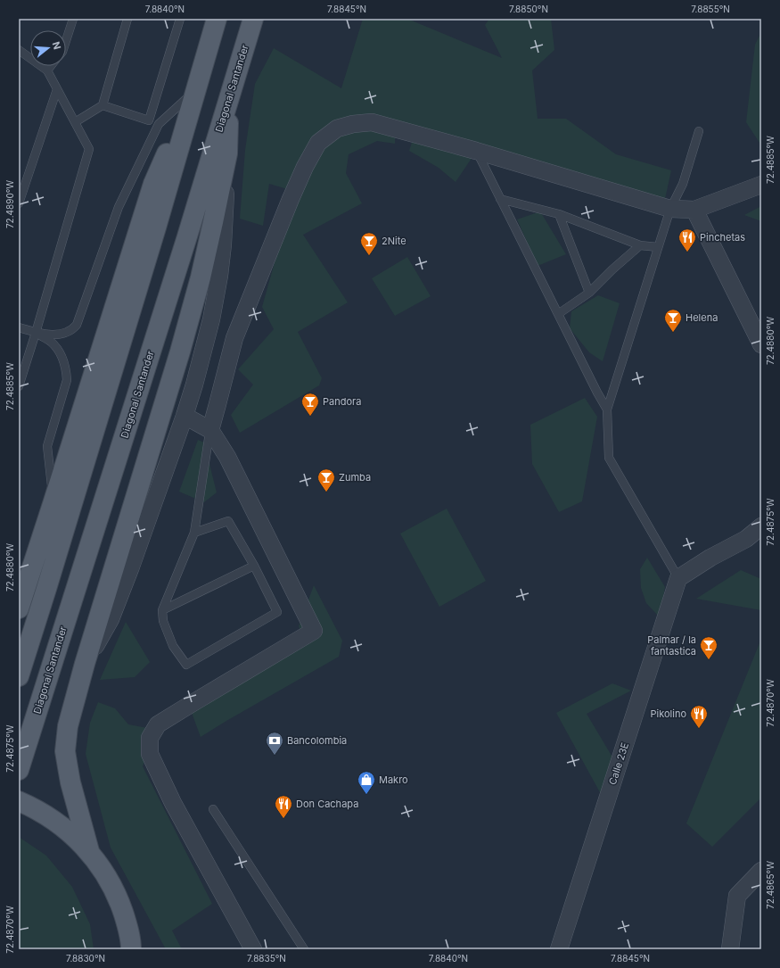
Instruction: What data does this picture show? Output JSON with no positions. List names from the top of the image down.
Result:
{
  "streets": {
    "main road": ["Diagonal Santander"],
    "street": ["Calle 23E"]
  },
  "places": {
    "restaurant": ["Pinchetas", "Pikolino", "Don Cachapa"],
    "bar": [
      "2Nite",
      "Helena",
      "Pandora",
      "Zumba",
      "Palmar / la fantastica"
    ],
    "bank": ["Bancolombia"],
    "shop": ["Makro"]
  },
  "north": "right",
  "coordinates": [
    "7.8840°N",
    "7.8845°N",
    "7.8850°N",
    "7.8855°N",
    "72.4885°W",
    "72.4890°W",
    "72.4880°W",
    "72.4875°W",
    "72.4870°W",
    "72.4865°W",
    "7.8830°N",
    "7.8835°N"
  ]
}
